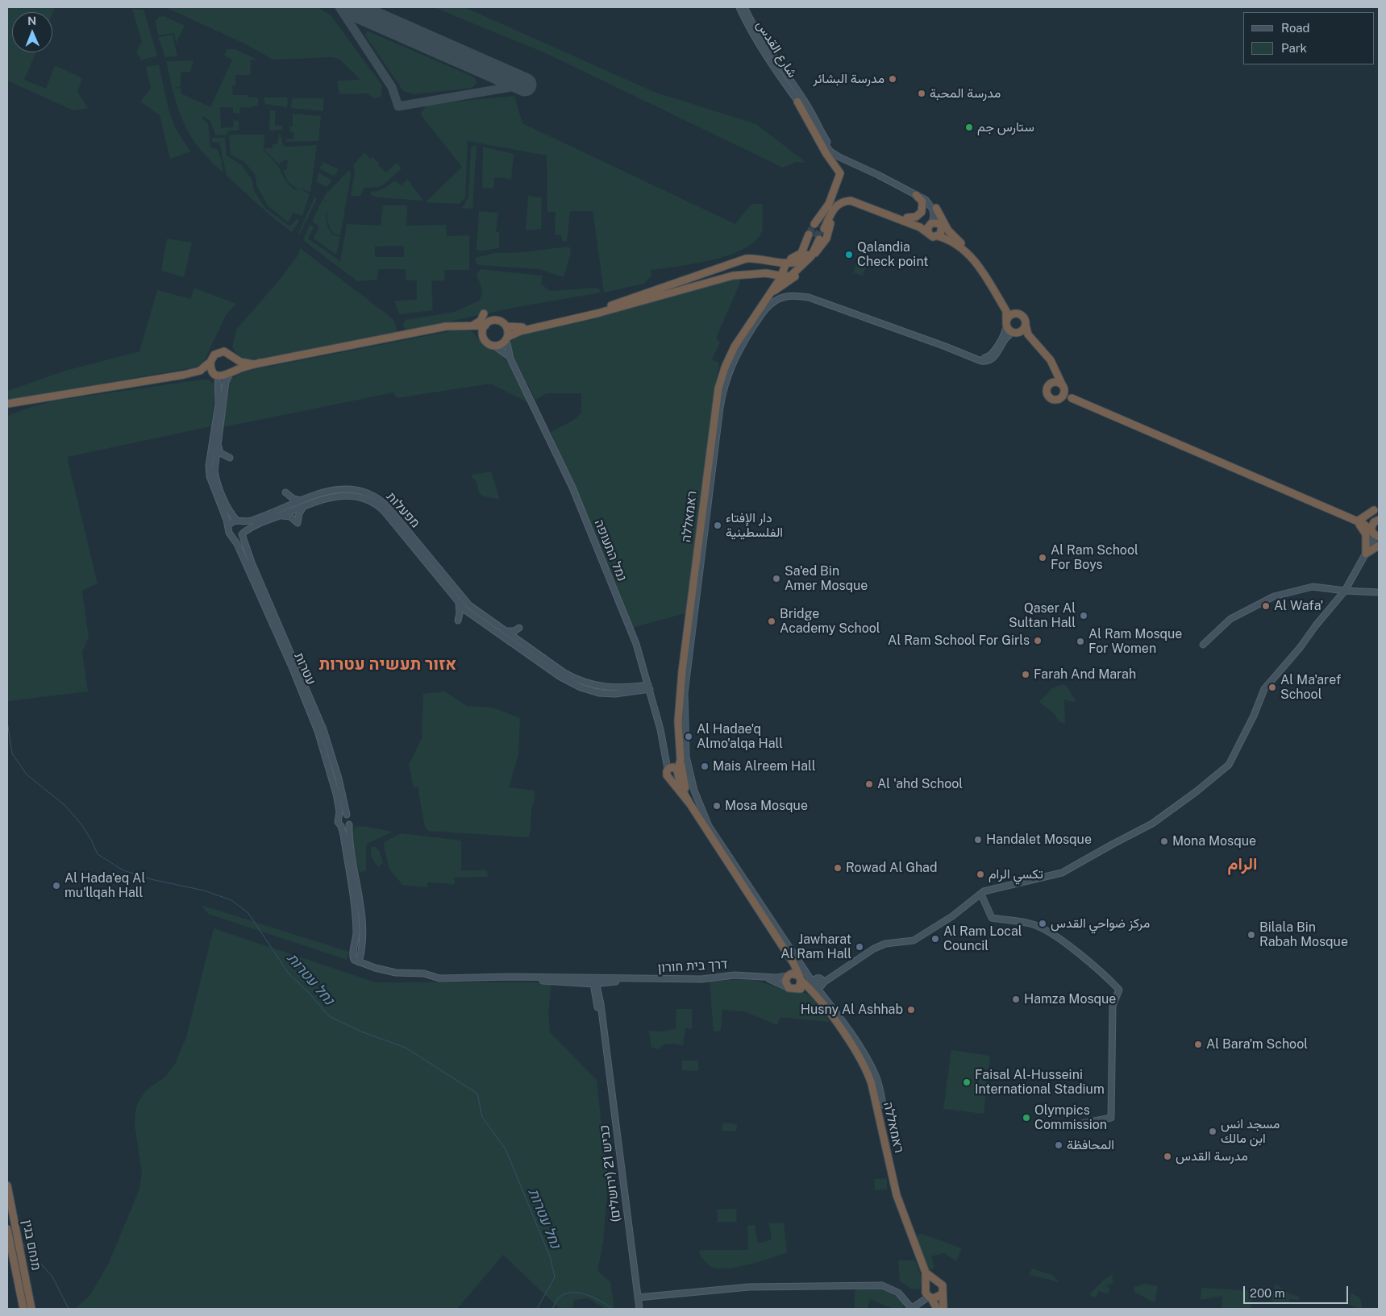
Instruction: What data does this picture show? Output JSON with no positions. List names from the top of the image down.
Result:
{
  "streets": {
    "highway": ["ראמאללה", "מנחם בגין"],
    "street": [
      "شارع القدس",
      "מפעלות",
      "נמל התעופה",
      "עטרות",
      "דרך בית חורון",
      "כביש 21 (ירושלים)"
    ]
  },
  "crossings": [
    ["מפעלות", "עטרות"],
    ["ראמאללה", "נמל התעופה"],
    ["ראמאללה", "דרך בית חורון"],
    ["דרך בית חורון", "כביש 21 (ירושלים)"]
  ],
  "districts": ["אזור תעשיה עטרות", "الرام"],
  "water": ["נחל עטרות"],
  "places": [
    "مدرسة البشائر",
    "مدرسة المحبة",
    "ستارس جم",
    "Qalandia Check point",
    "دار الإفتاء الفلسطينية",
    "Al Ram School For Boys",
    "Sa'ed Bin Amer Mosque",
    "Al Wafa'",
    "Qaser Al Sultan Hall",
    "Bridge Academy School",
    "Al Ram School For Girls",
    "Al Ram Mosque For Women",
    "Farah And Marah",
    "Al Ma'aref School",
    "Al Hadae'q Almo'alqa Hall",
    "Mais Alreem Hall",
    "Al 'ahd School",
    "Mosa Mosque",
    "Handalet Mosque",
    "Mona Mosque",
    "Rowad Al Ghad",
    "تكسي الرام",
    "Al Hada'eq Al mu'llqah Hall",
    "مركز ضواحي القدس",
    "Bilala Bin Rabah Mosque",
    "Al Ram Local Council",
    "Jawharat Al Ram Hall",
    "Hamza Mosque",
    "Husny Al Ashhab",
    "Al Bara'm School",
    "Faisal Al-Husseini International Stadium",
    "Olympics Commission",
    "مسجد انس ابن مالك",
    "المحافظة",
    "مدرسة القدس"
  ],
  "legend": ["Road", "Park"],
  "scale_bar": "200 m",
  "north": "top"
}
